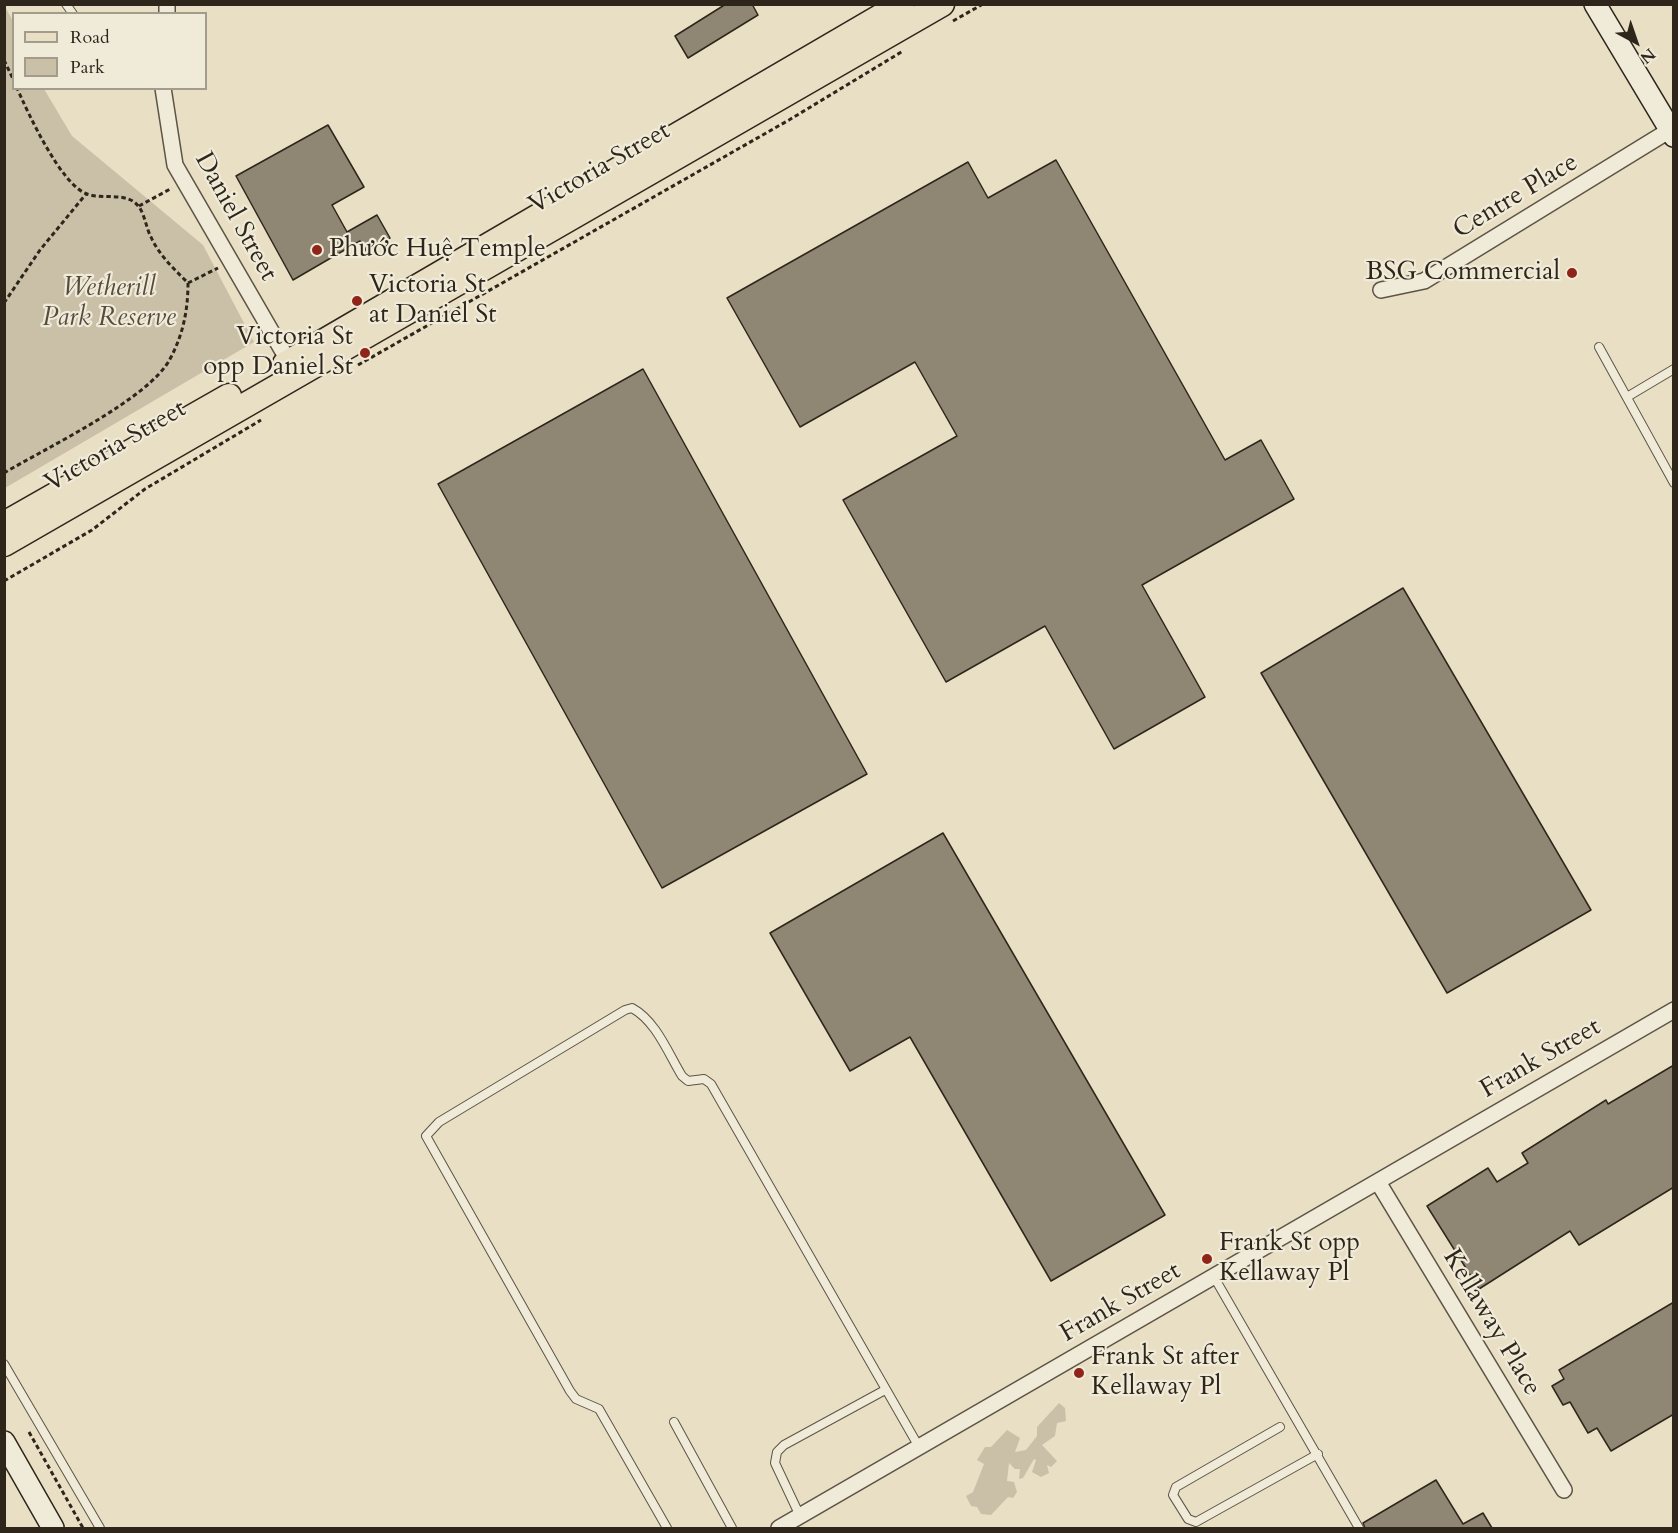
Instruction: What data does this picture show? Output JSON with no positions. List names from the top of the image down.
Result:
{
  "streets": {
    "main road": ["Victoria Street"],
    "street": [
      "Centre Place",
      "Daniel Street",
      "Frank Street",
      "Kellaway Place"
    ]
  },
  "crossings": [
    ["Victoria Street", "Daniel Street"],
    ["Frank Street", "Kellaway Place"]
  ],
  "parks": ["Wetherill Park Reserve"],
  "places": [
    "Phước Huệ Temple",
    "BSG Commercial",
    "Victoria St at Daniel St",
    "Victoria St opp Daniel St",
    "Frank St opp Kellaway Pl",
    "Frank St after Kellaway Pl"
  ],
  "legend": ["Road", "Park"],
  "north": "bottom right"
}
